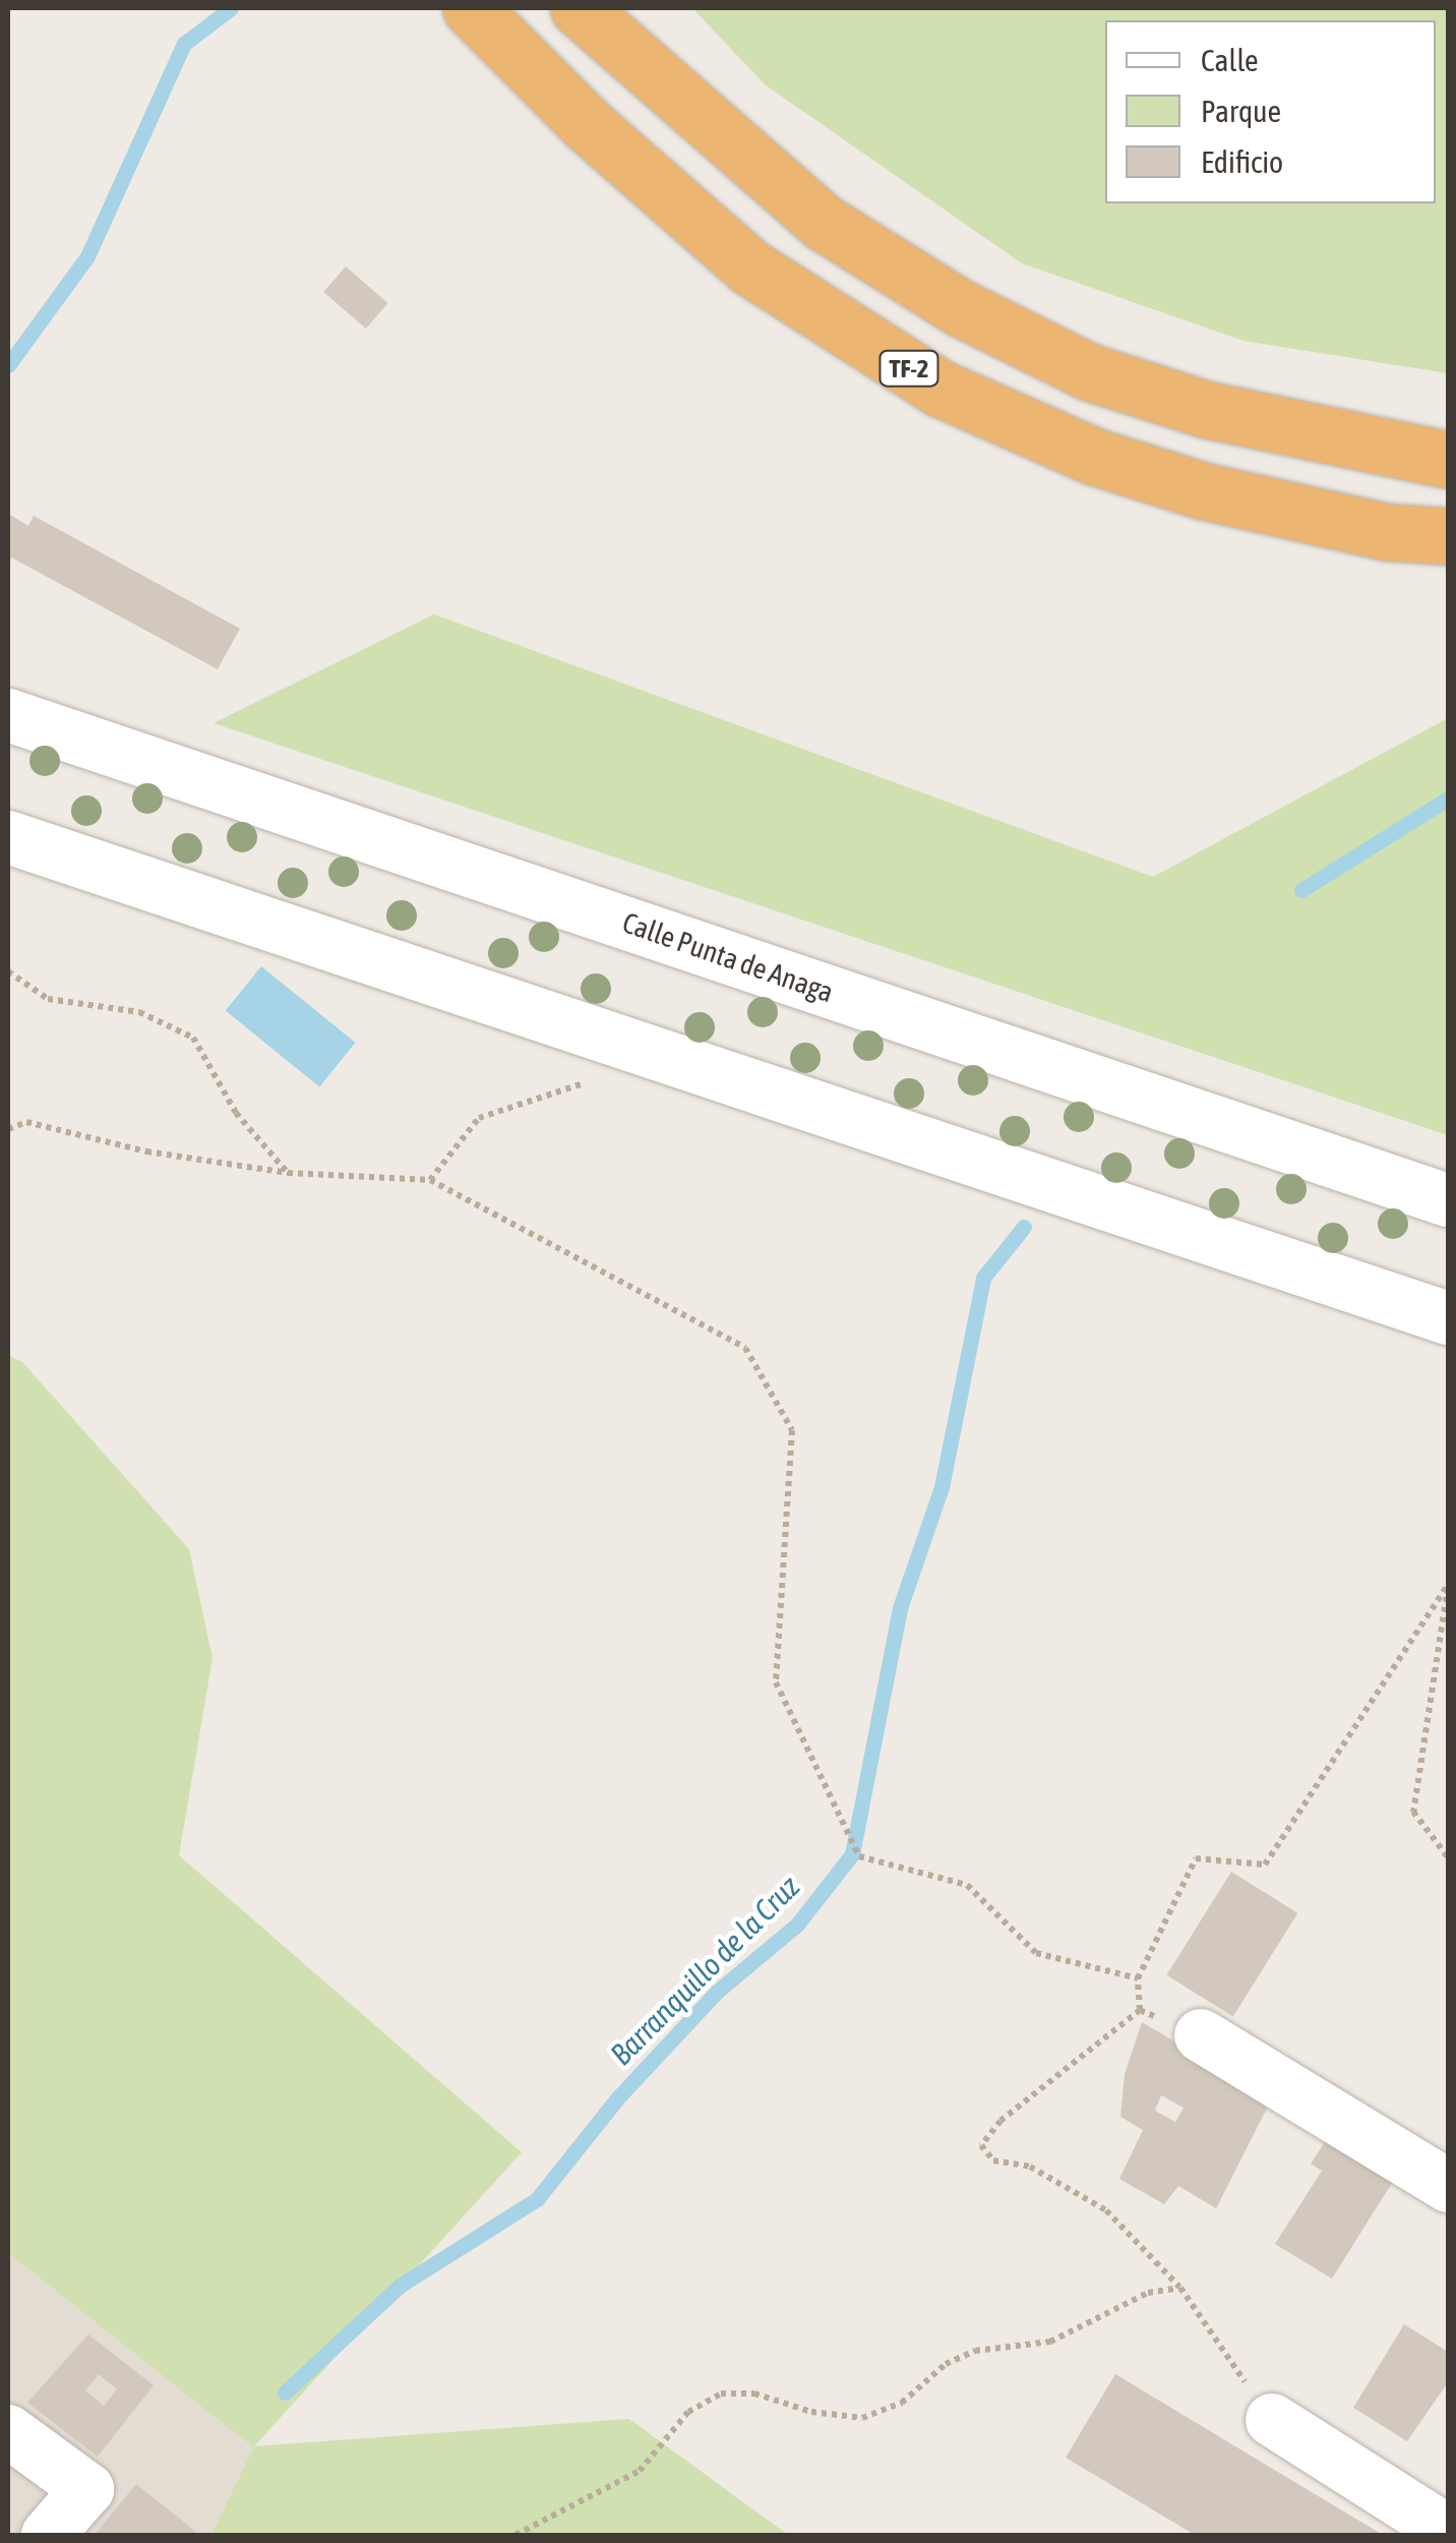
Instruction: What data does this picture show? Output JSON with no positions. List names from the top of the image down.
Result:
{
  "streets": {
    "highway": ["TF-2"],
    "street": ["Calle Punta de Anaga"]
  },
  "water": ["Barranquillo de la Cruz"],
  "legend": ["Calle", "Parque", "Edificio"]
}
